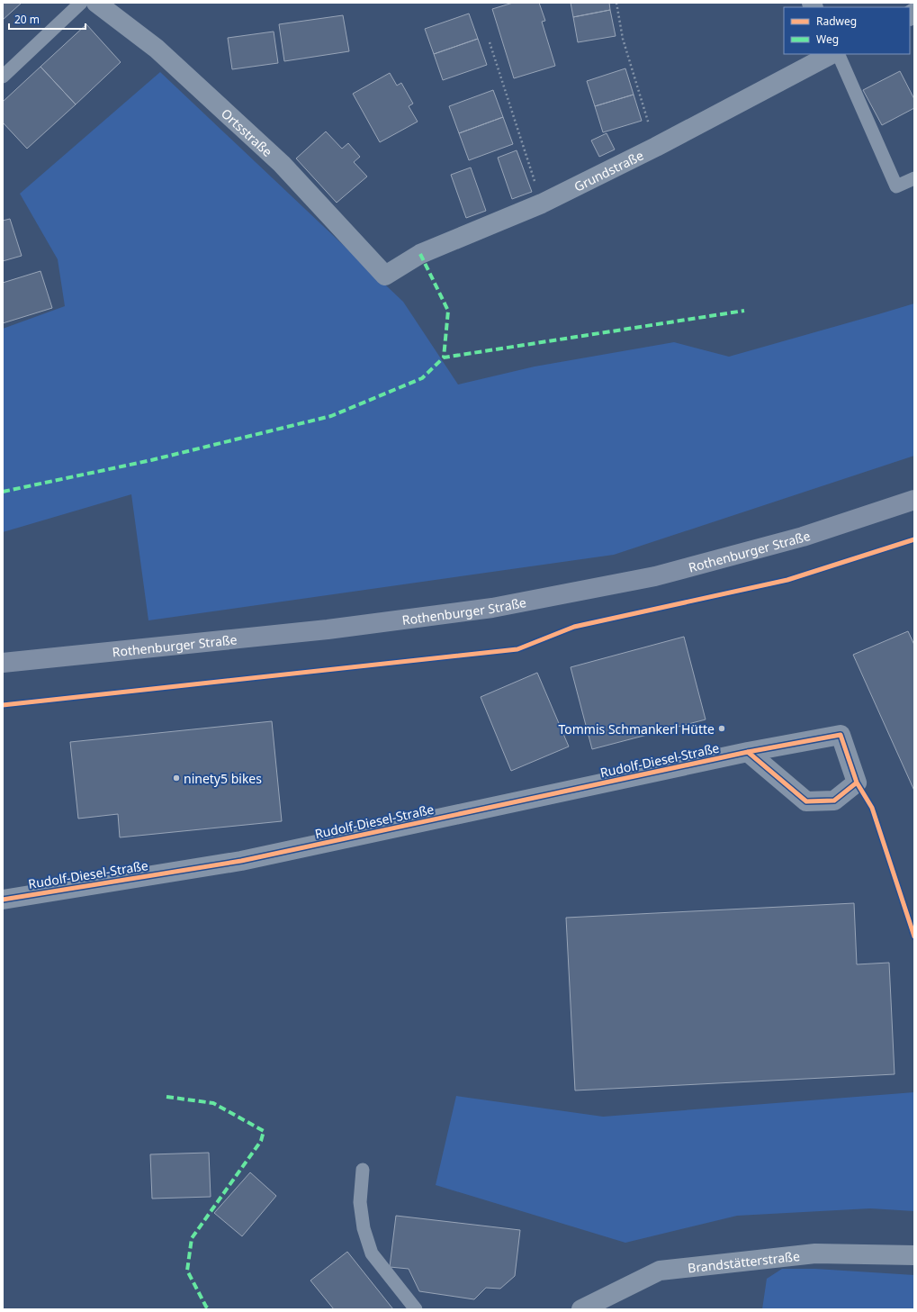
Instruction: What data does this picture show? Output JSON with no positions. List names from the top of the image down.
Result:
{
  "streets": {
    "main road": ["Rothenburger Straße"],
    "street": [
      "Ortsstraße",
      "Grundstraße",
      "Rudolf-Diesel-Straße",
      "Brandstätterstraße"
    ]
  },
  "crossings": [
    ["Ortsstraße", "Grundstraße"]
  ],
  "places": ["Tommis Schmankerl Hütte", "ninety5 bikes"],
  "legend": ["Radweg", "Weg"],
  "scale_bar": "20 m"
}
